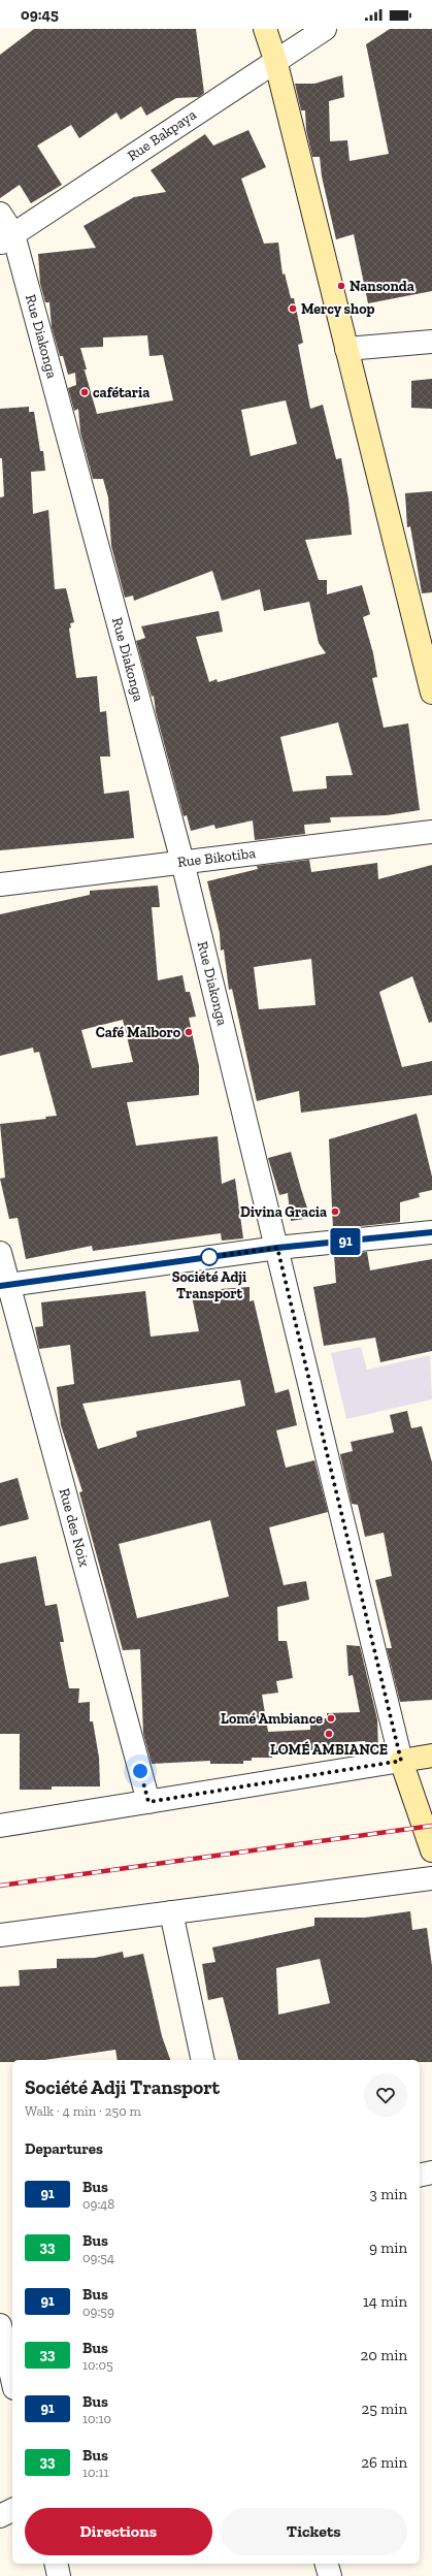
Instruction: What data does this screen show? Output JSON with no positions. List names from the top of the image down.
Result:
{
  "streets": {
    "street": [
      "Rue Bakpaya",
      "Rue Diakonga",
      "Rue Bikotiba",
      "Rue des Noix"
    ]
  },
  "crossings": [
    ["Rue Bakpaya", "Rue Diakonga"],
    ["Rue Diakonga", "Rue Bikotiba"]
  ],
  "places": [
    "Nansonda",
    "Mercy shop",
    "cafétaria",
    "Café Malboro",
    "Divina Gracia",
    "Société Adji Transport",
    "Lomé Ambiance",
    "LOMÉ AMBIANCE"
  ],
  "lines": ["bus line 91"],
  "page": {
    "status": "09:45",
    "on_map": "91",
    "heading": [
      ["Société Adji Transport", "Walk · 4 min · 250 m"],
      "Departures"
    ],
    "list": [
      {
        "mark": "91",
        "name": "Bus",
        "note": "09:48",
        "value": "3 min"
      },
      {
        "mark": "33",
        "name": "Bus",
        "note": "09:54",
        "value": "9 min"
      },
      {
        "mark": "91",
        "name": "Bus",
        "note": "09:59",
        "value": "14 min"
      },
      {
        "mark": "33",
        "name": "Bus",
        "note": "10:05",
        "value": "20 min"
      },
      {
        "mark": "91",
        "name": "Bus",
        "note": "10:10",
        "value": "25 min"
      },
      {
        "mark": "33",
        "name": "Bus",
        "note": "10:11",
        "value": "26 min"
      }
    ],
    "buttons": ["Directions", "Tickets"]
  }
}
